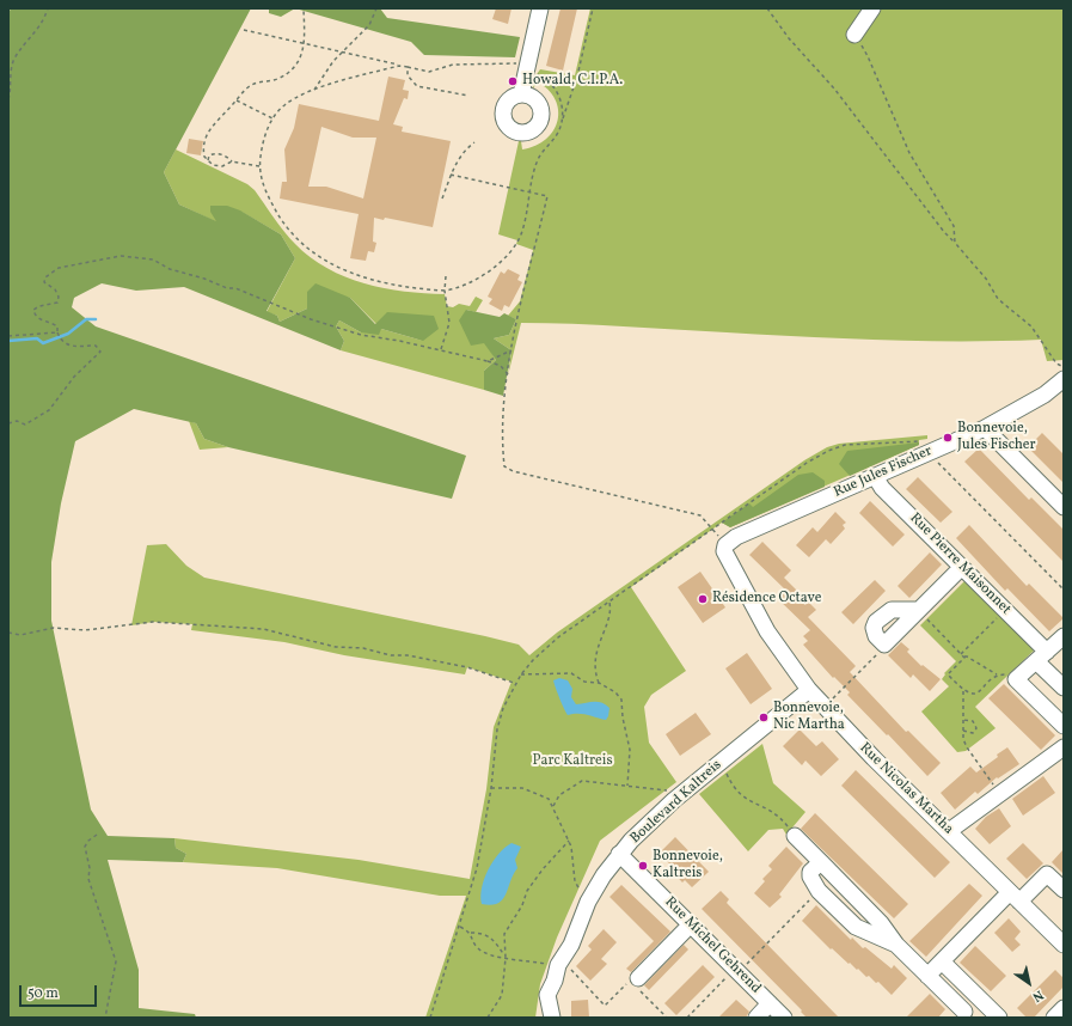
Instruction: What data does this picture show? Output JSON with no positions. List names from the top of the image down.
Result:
{
  "streets": {
    "street": [
      "Rue Jules Fischer",
      "Rue Pierre Maisonnet",
      "Rue Nicolas Martha",
      "Boulevard Kaltreis",
      "Rue Michel Gehrend"
    ]
  },
  "crossings": [
    ["Rue Jules Fischer", "Rue Pierre Maisonnet"],
    ["Rue Jules Fischer", "Rue Nicolas Martha"],
    ["Rue Nicolas Martha", "Boulevard Kaltreis"],
    ["Boulevard Kaltreis", "Rue Michel Gehrend"]
  ],
  "parks": ["Parc Kaltreis"],
  "places": [
    "Howald, C.I.P.A.",
    "Bonnevoie, Jules Fischer",
    "Résidence Octave",
    "Bonnevoie, Nic Martha",
    "Bonnevoie, Kaltreis"
  ],
  "scale_bar": "50 m",
  "north": "bottom right"
}
